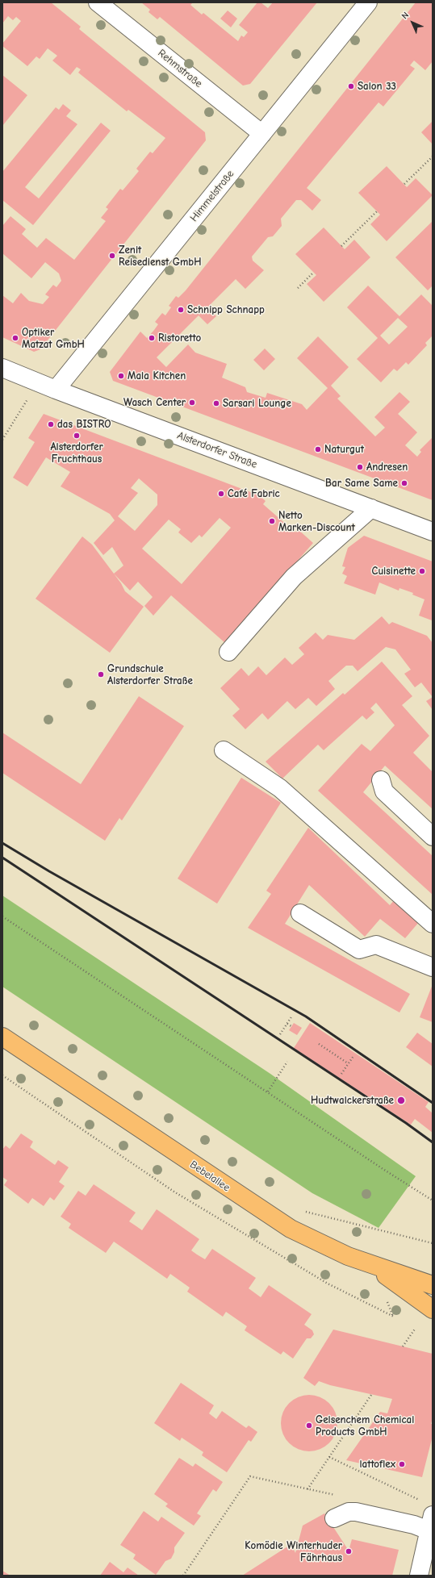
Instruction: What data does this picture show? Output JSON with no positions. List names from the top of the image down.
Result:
{
  "streets": {
    "main road": ["Bebelallee"],
    "street": ["Rehmstraße", "Himmelstraße", "Alsterdorfer Straße"]
  },
  "crossings": [
    ["Rehmstraße", "Himmelstraße"],
    ["Himmelstraße", "Alsterdorfer Straße"]
  ],
  "places": [
    "Salon 33",
    "Zenit Reisedienst GmbH",
    "Schnipp Schnapp",
    "Optiker Matzat GmbH",
    "Ristoretto",
    "Mala Kitchen",
    "Wasch Center",
    "Sarsari Lounge",
    "das BISTRO",
    "Alsterdorfer Fruchthaus",
    "Naturgut",
    "Andresen",
    "Bar Same Same",
    "Café Fabric",
    "Netto Marken-Discount",
    "Cuisinette",
    "Grundschule Alsterdorfer Straße",
    "Hudtwalckerstraße",
    "Gelsenchem Chemical Products GmbH",
    "lattoflex",
    "Komödie Winterhuder Fährhaus"
  ],
  "north": "top left"
}
